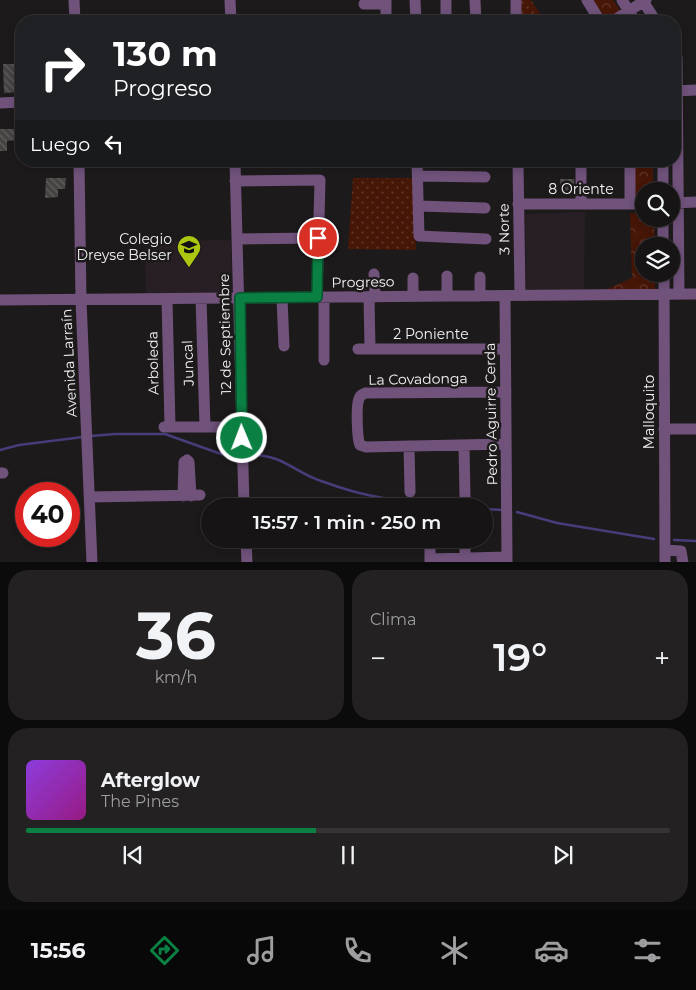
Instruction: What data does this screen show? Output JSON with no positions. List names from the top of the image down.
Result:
{
  "streets": {
    "street": [
      "8 Oriente",
      "3 Norte",
      "Progreso",
      "12 de Septiembre",
      "2 Poniente",
      "Avenida Larraín",
      "Arboleda",
      "Juncal",
      "La Covadonga",
      "Malloquito",
      "Pedro Aguirre Cerda"
    ]
  },
  "crossings": [
    ["8 Oriente", "3 Norte"],
    ["3 Norte", "Progreso"],
    ["Progreso", "12 de Septiembre"],
    ["Progreso", "2 Poniente"],
    ["Progreso", "Avenida Larraín"],
    ["Progreso", "Arboleda"],
    ["Progreso", "Juncal"],
    ["Progreso", "Malloquito"],
    ["Progreso", "Pedro Aguirre Cerda"],
    ["2 Poniente", "Pedro Aguirre Cerda"],
    ["Arboleda", "Juncal"],
    ["La Covadonga", "Pedro Aguirre Cerda"]
  ],
  "places": {
    "school or university": ["Colegio Dreyse Belser"]
  },
  "page": {
    "turn": ["130 m", "Progreso"],
    "then": "Luego",
    "limit": "40",
    "trip": "15:57 · 1 min · 250 m",
    "tile": [
      ["36", "km/h"],
      "Clima"
    ],
    "heat": ["−", "19°", "+"],
    "song": ["Afterglow", "The Pines"],
    "tabs": "15:56"
  }
}
